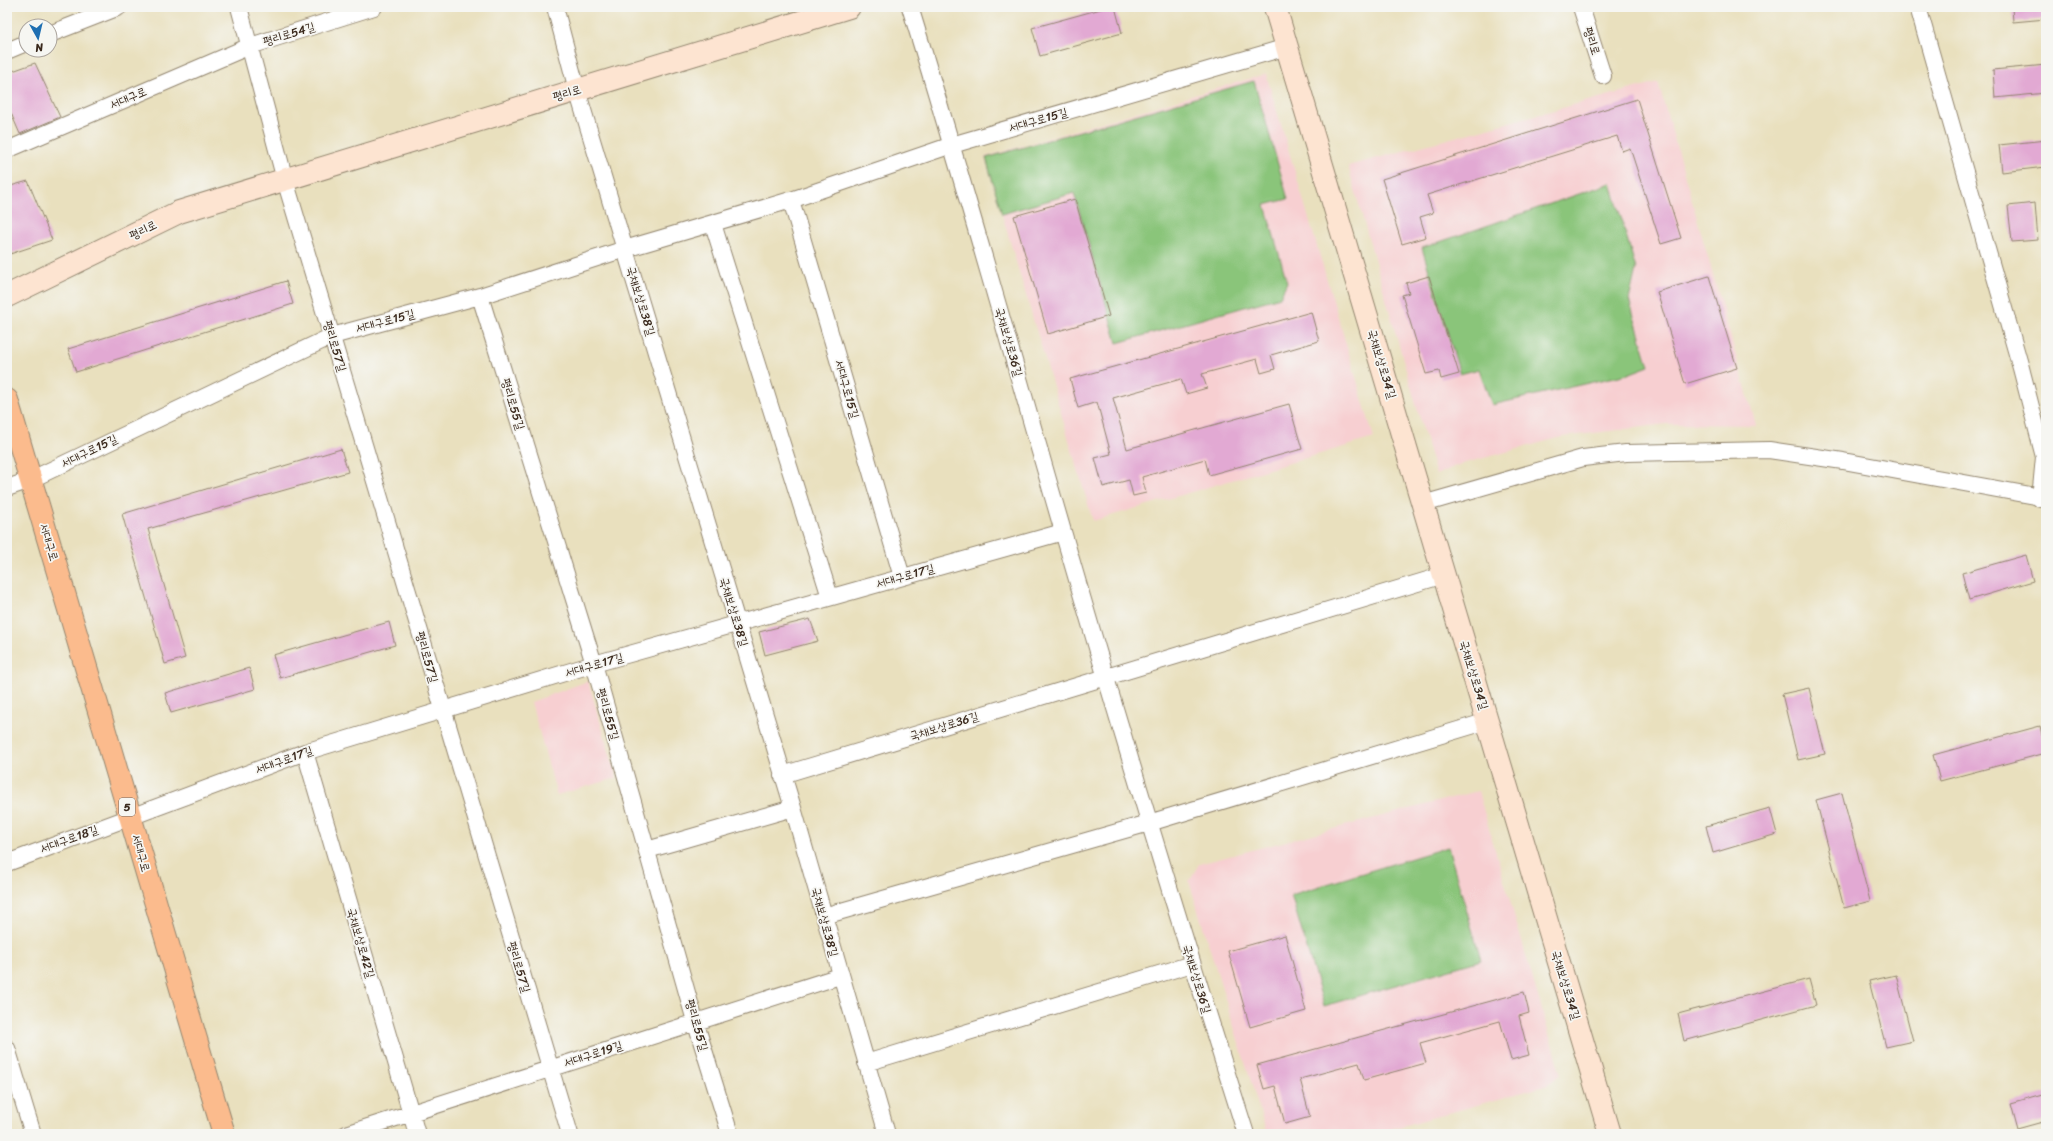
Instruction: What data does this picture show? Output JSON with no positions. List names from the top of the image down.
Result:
{
  "streets": {
    "main road": [
      "평리로",
      "서대구로",
      "국채보상로34길",
      "5"
    ],
    "street": [
      "평리로54길",
      "서대구로15길",
      "국채보상로38길",
      "국채보상로36길",
      "평리로57길",
      "평리로55길",
      "서대구로17길",
      "서대구로18길",
      "국채보상로42길",
      "서대구로19길"
    ]
  },
  "crossings": [
    ["평리로54길", "서대구로"],
    ["평리로", "국채보상로38길"],
    ["평리로", "평리로57길"],
    ["서대구로", "서대구로15길"],
    ["서대구로", "서대구로17길"],
    ["서대구로", "서대구로18길"],
    ["서대구로15길", "국채보상로38길"],
    ["서대구로15길", "국채보상로36길"],
    ["서대구로15길", "평리로57길"],
    ["서대구로15길", "국채보상로34길"],
    ["서대구로15길", "평리로55길"],
    ["서대구로15길", "서대구로17길"],
    ["국채보상로38길", "국채보상로36길"],
    ["국채보상로38길", "서대구로17길"],
    ["국채보상로38길", "서대구로19길"],
    ["국채보상로36길", "국채보상로34길"],
    ["국채보상로36길", "서대구로17길"],
    ["평리로57길", "서대구로17길"],
    ["평리로57길", "서대구로19길"],
    ["평리로55길", "서대구로17길"],
    ["평리로55길", "서대구로19길"],
    ["서대구로17길", "서대구로18길"],
    ["서대구로17길", "국채보상로42길"],
    ["국채보상로42길", "서대구로19길"]
  ],
  "north": "bottom"
}
